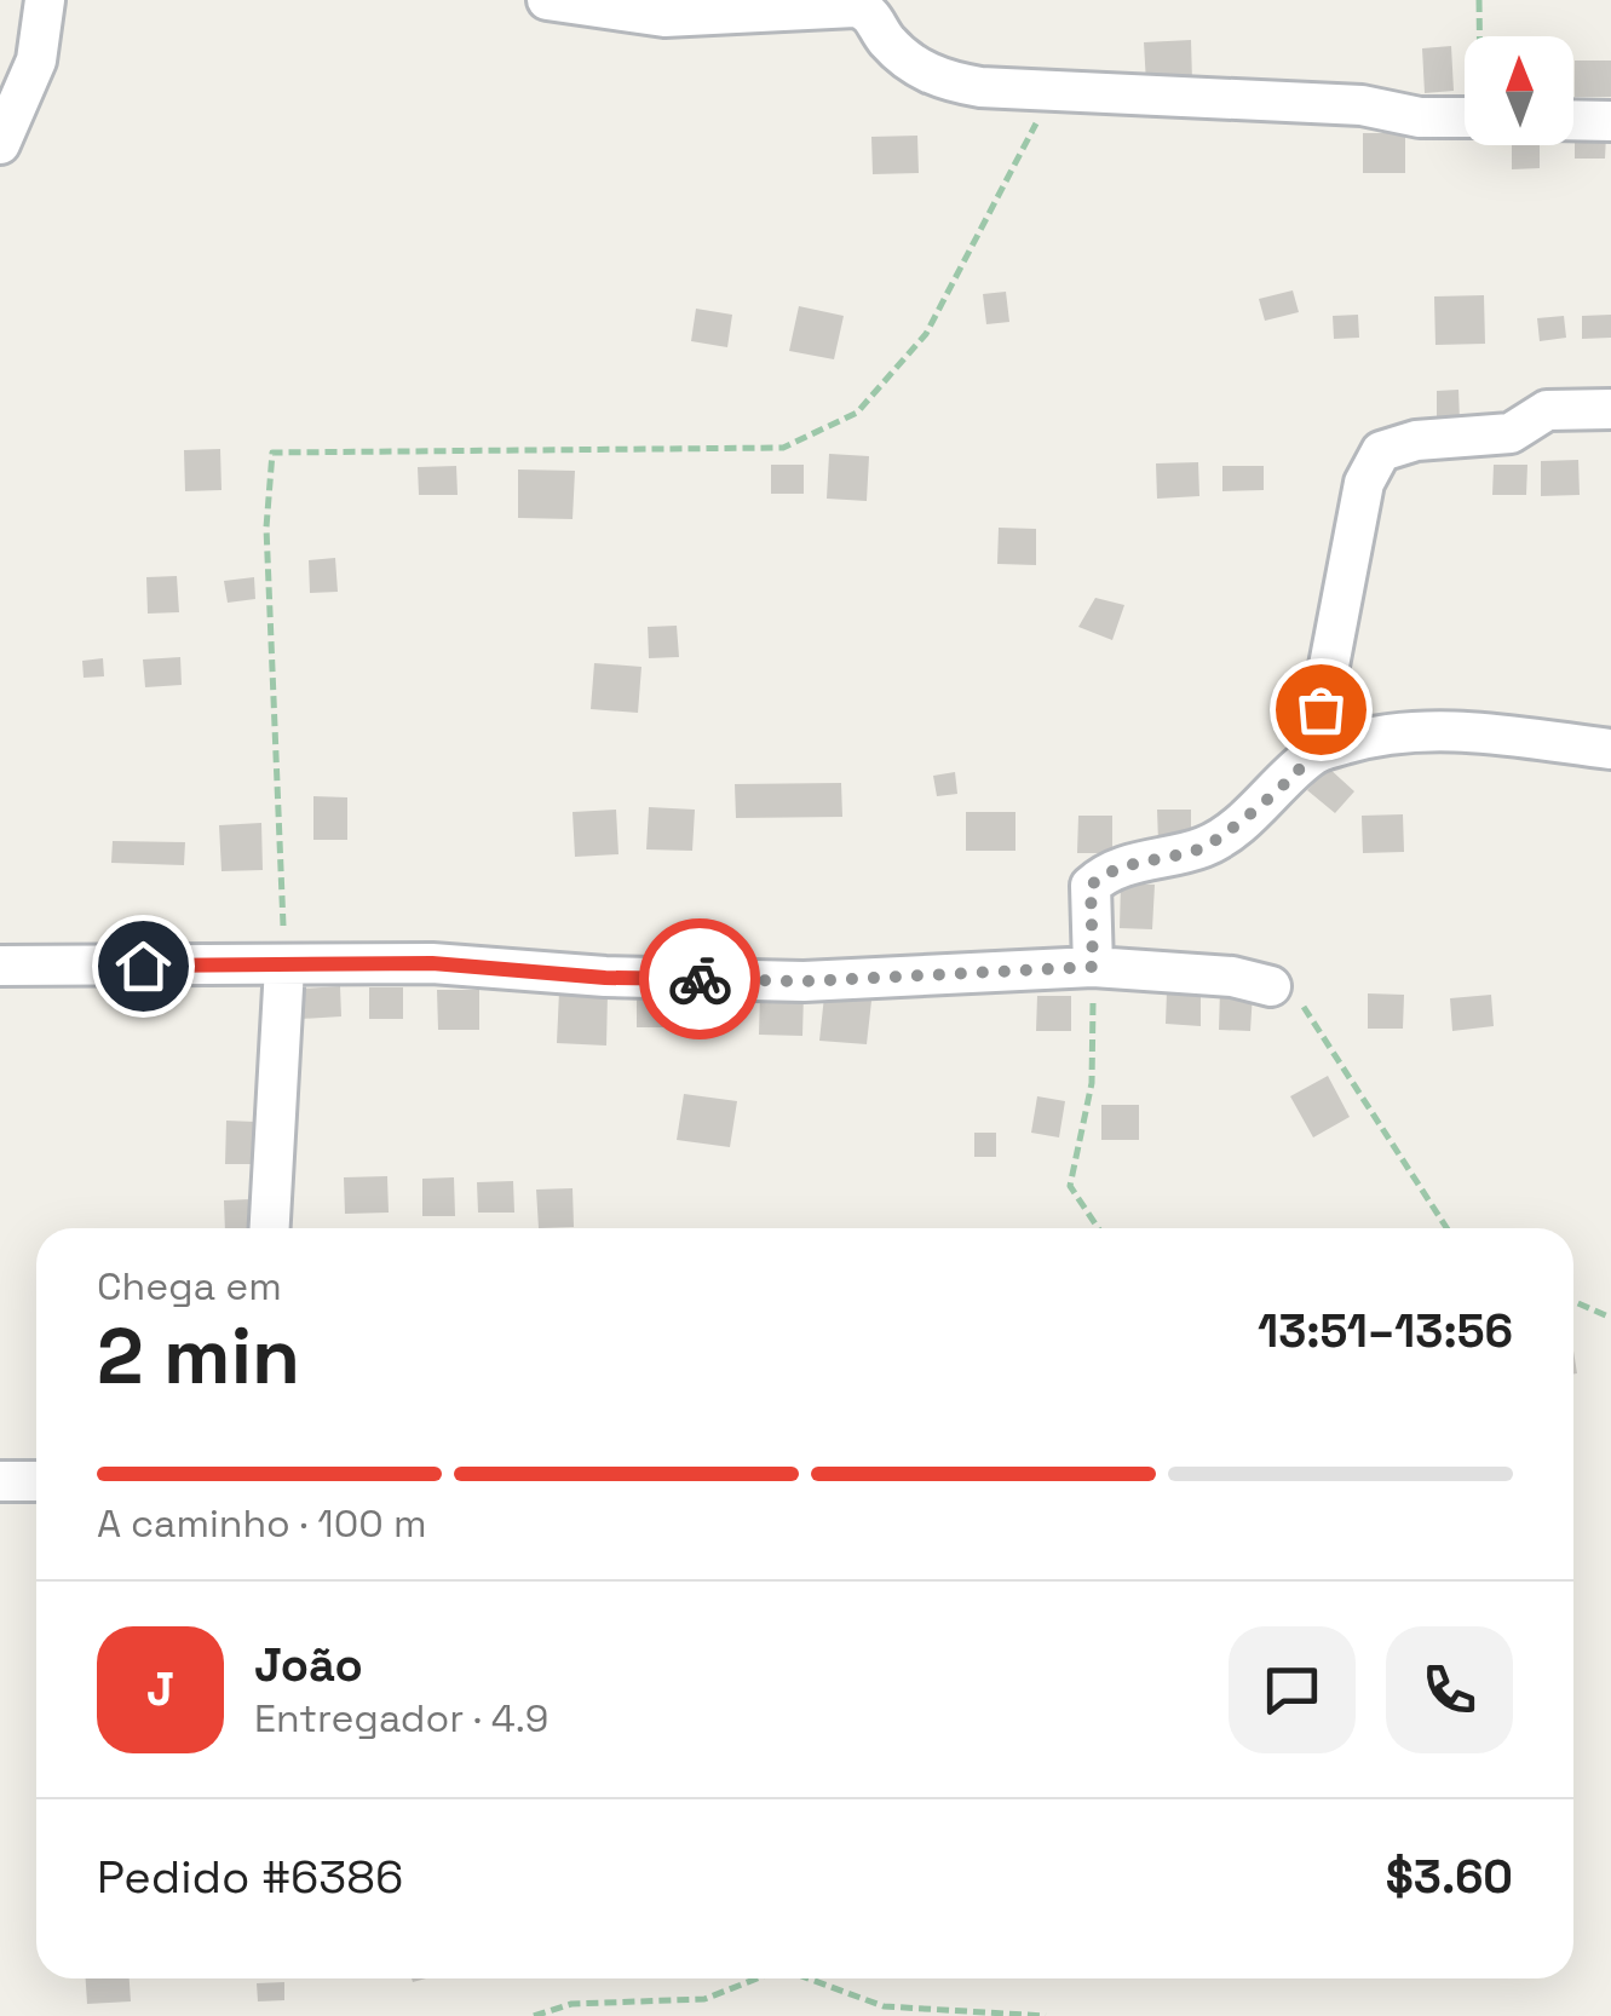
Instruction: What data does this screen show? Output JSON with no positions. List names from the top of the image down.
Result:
{
  "north": "top",
  "page": {
    "heading": ["2 min", "Chega em", "13:51–13:56"],
    "panel": [
      "João",
      "Entregador · 4.9",
      "Pedido #6386",
      "$3.60"
    ],
    "bar": "A caminho · 100 m",
    "round": "J"
  }
}
